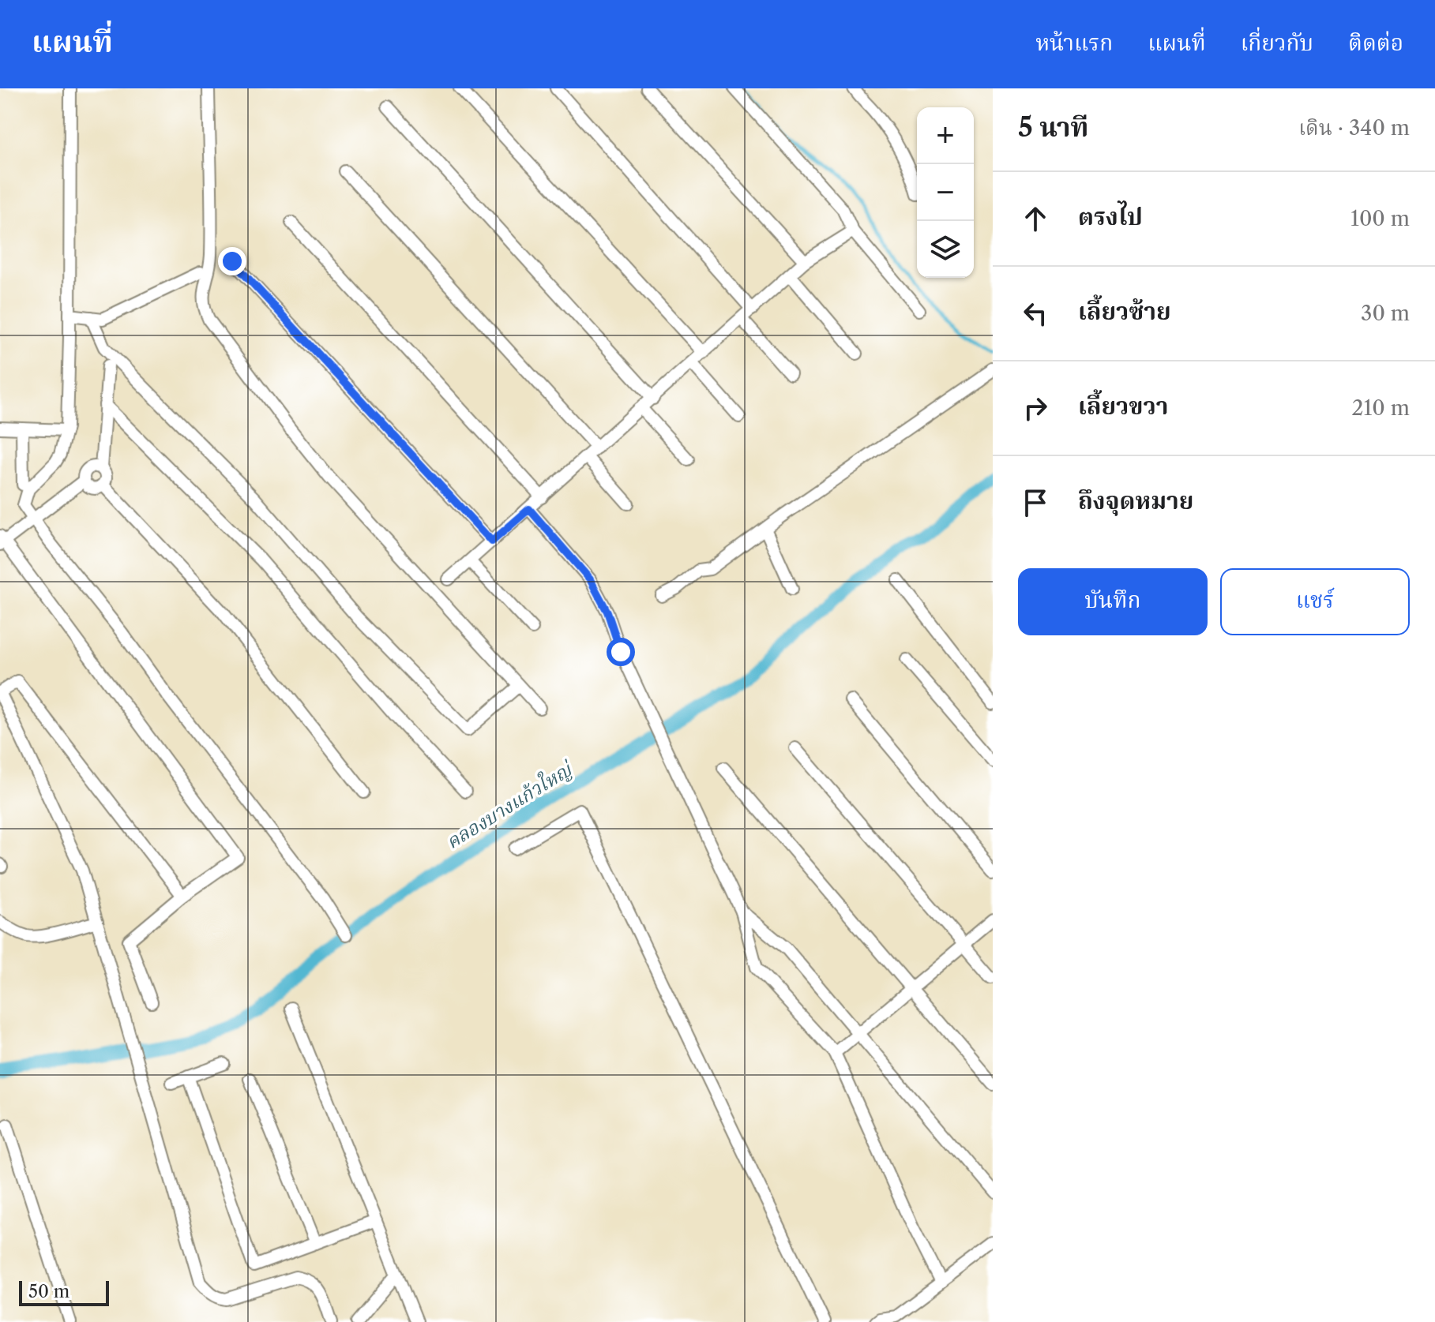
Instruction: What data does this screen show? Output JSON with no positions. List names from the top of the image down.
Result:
{
  "water": ["คลองบางแก้วใหญ่"],
  "scale_bar": "50 m",
  "page": {
    "header": "แผนที่",
    "nav": [
      "หน้าแรก",
      "แผนที่",
      "เกี่ยวกับ",
      "ติดต่อ"
    ],
    "heading": ["5 นาที", "เดิน · 340 m"],
    "map_buttons": ["+", "−"],
    "list": [
      ["ตรงไป", "100 m"],
      ["เลี้ยวซ้าย", "30 m"],
      ["เลี้ยวขวา", "210 m"],
      "ถึงจุดหมาย"
    ],
    "buttons": ["บันทึก", "แชร์"],
    "scale": "50 m"
  }
}
